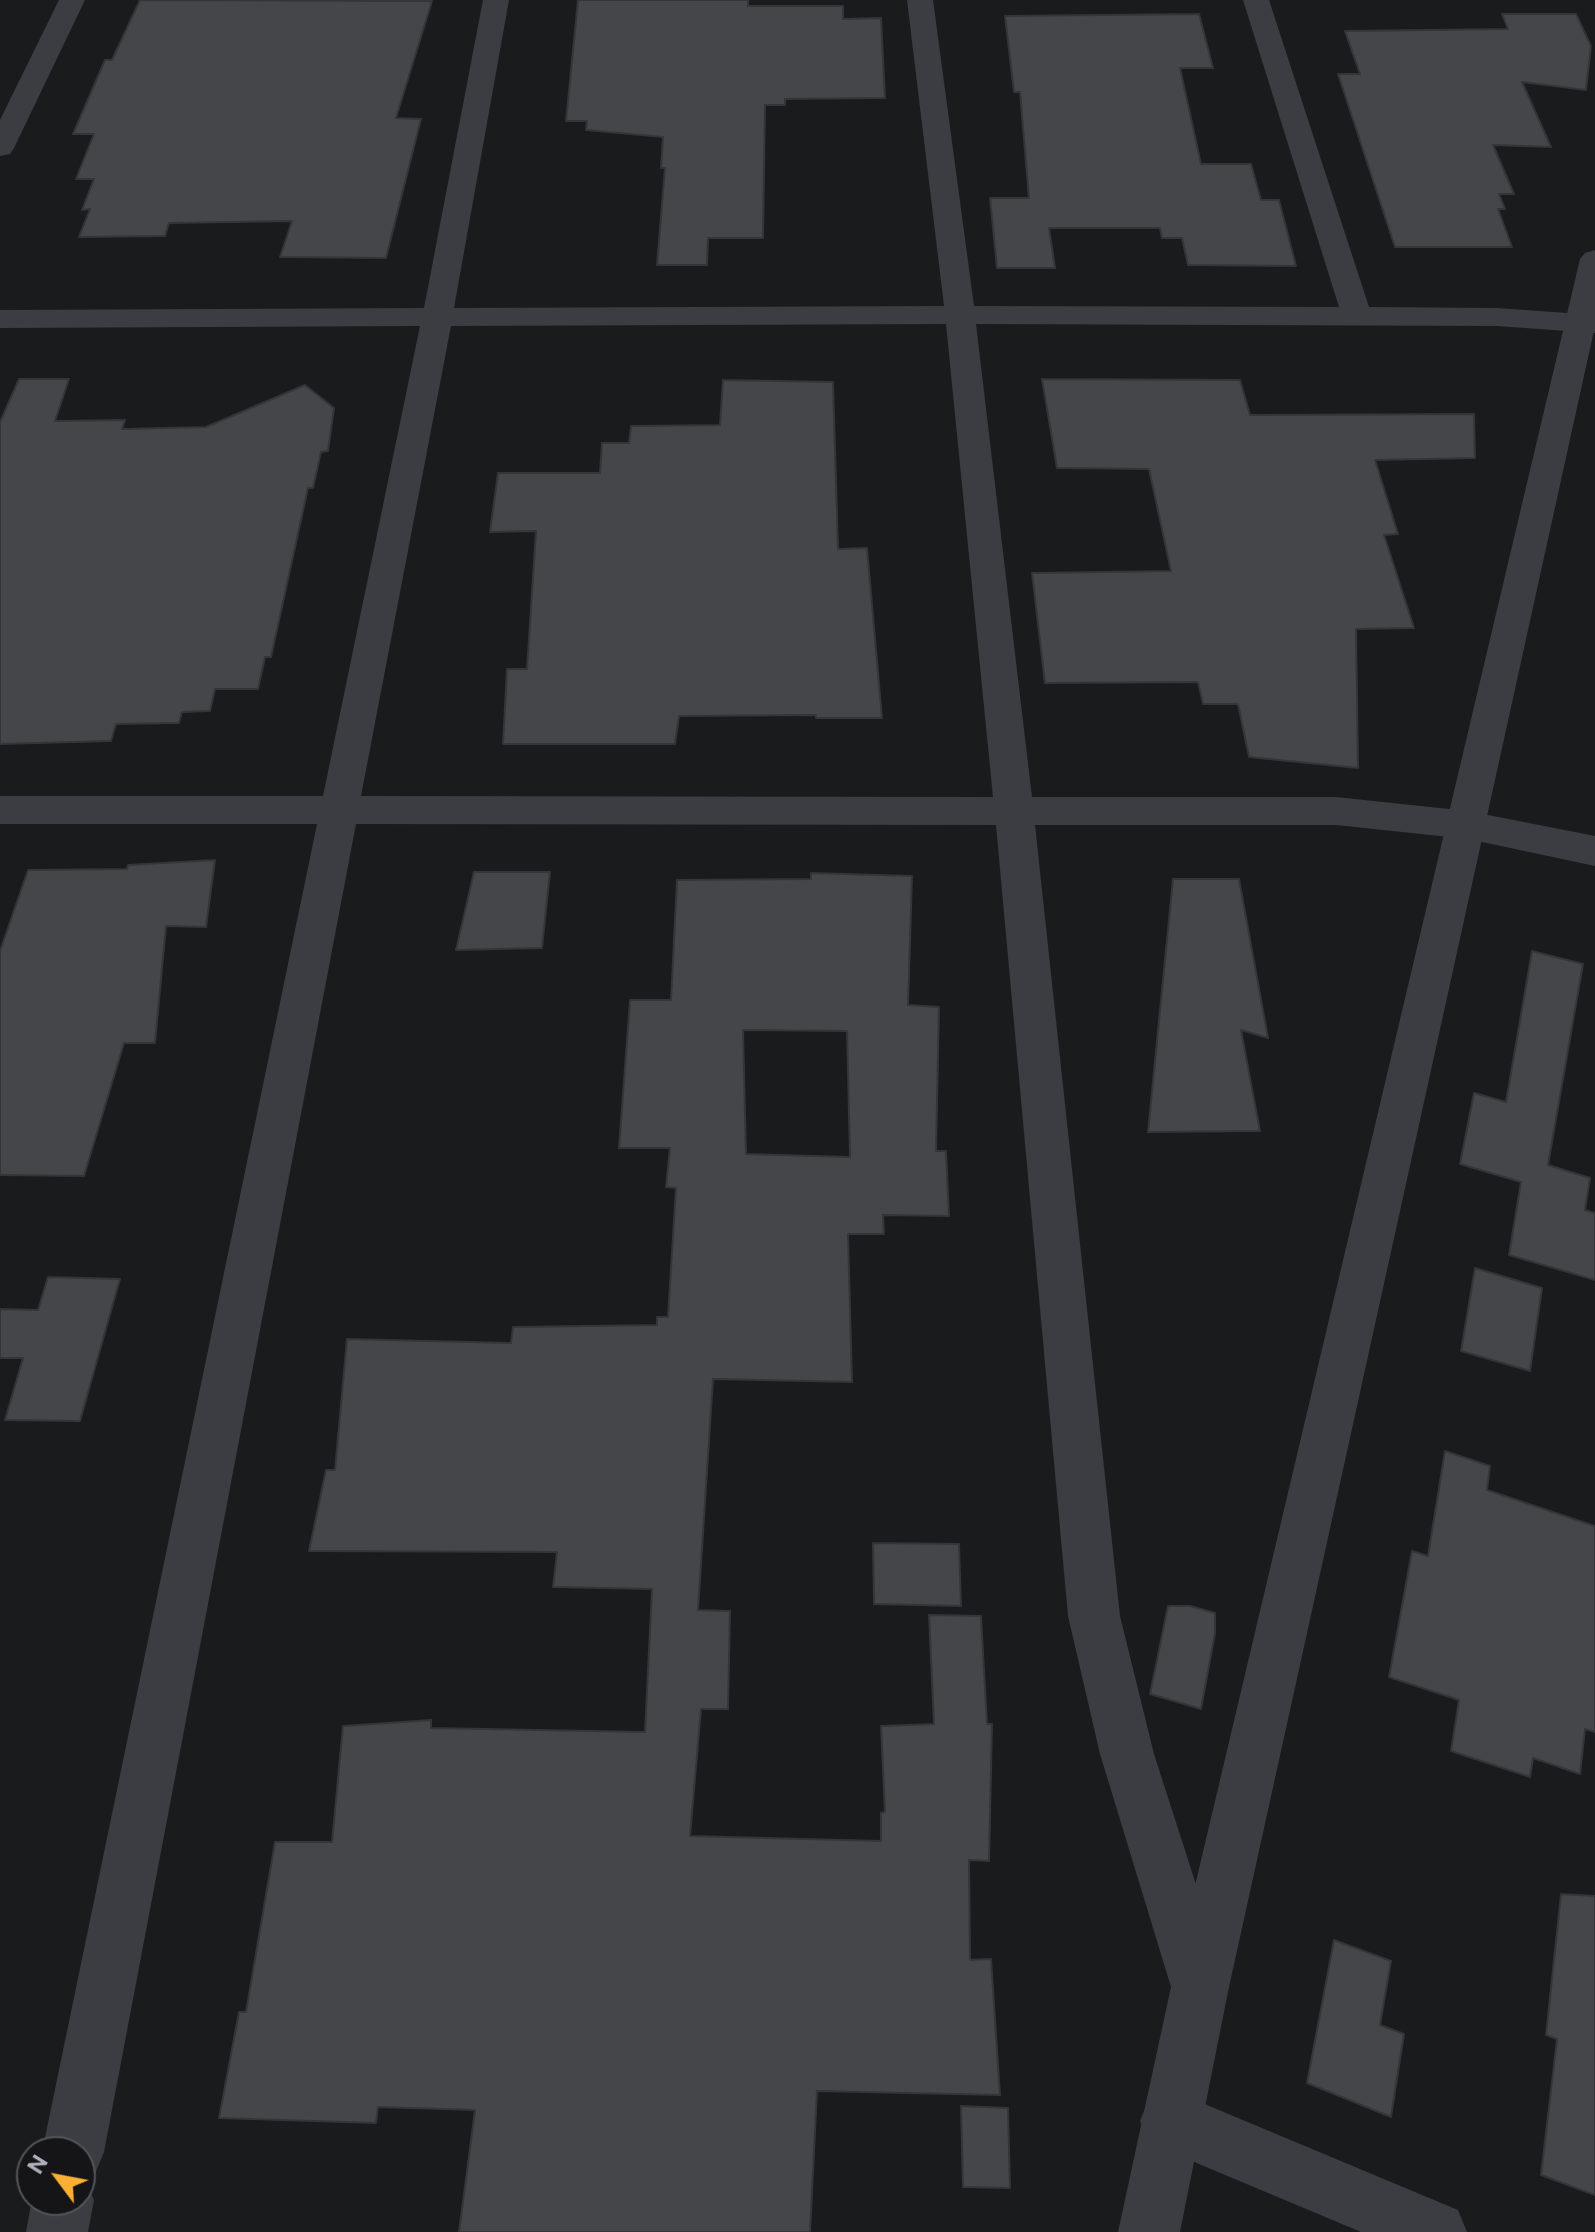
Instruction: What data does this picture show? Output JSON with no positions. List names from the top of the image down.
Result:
{
  "north": "top left"
}
